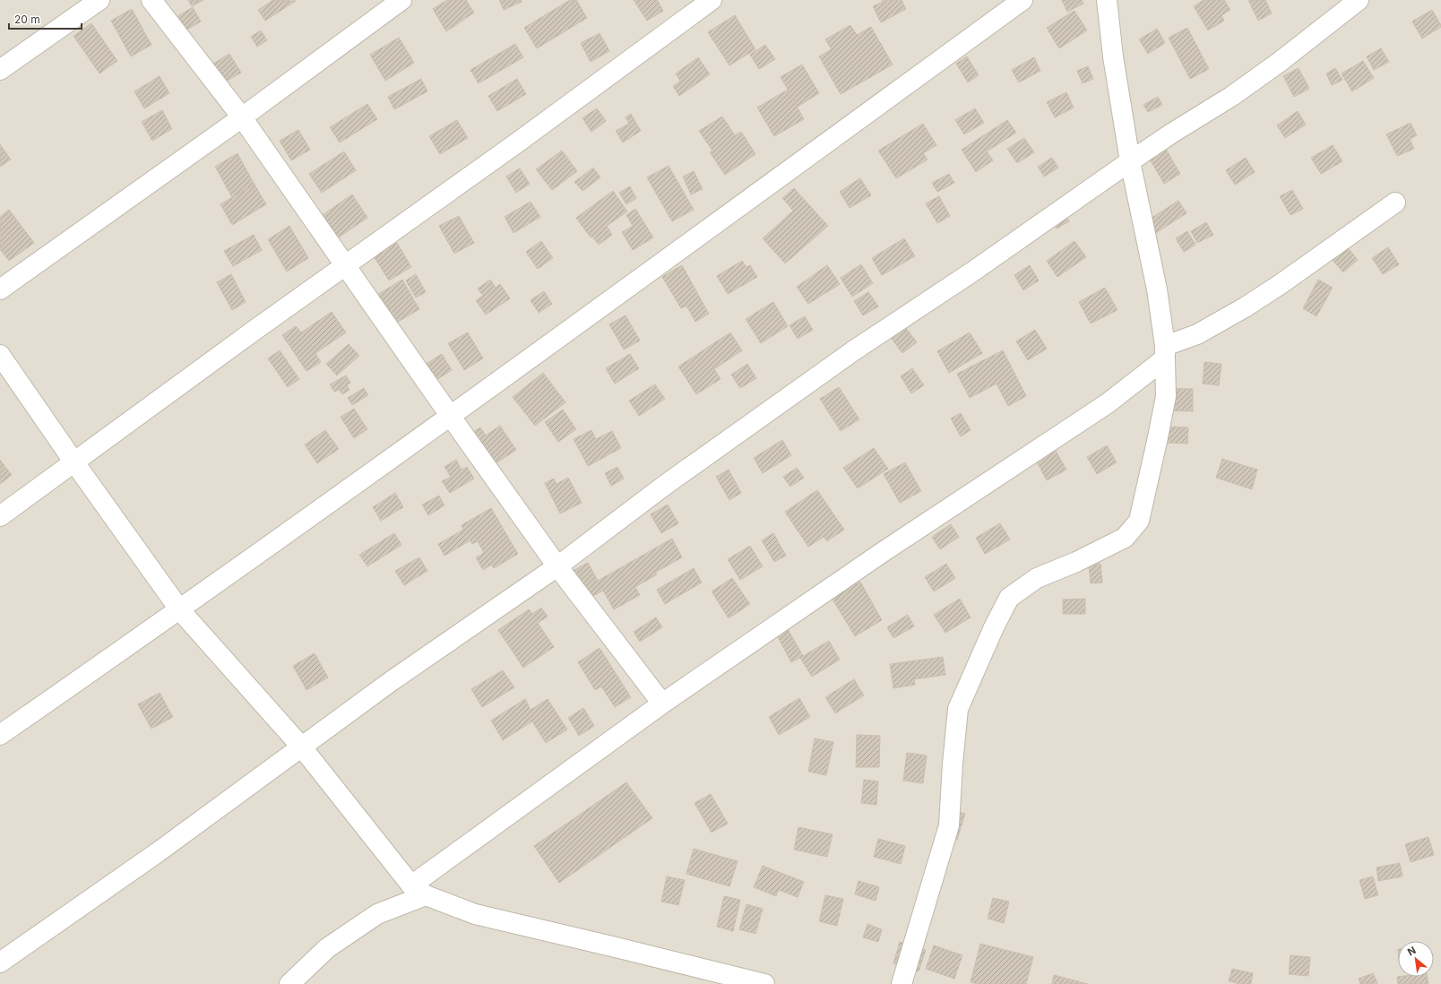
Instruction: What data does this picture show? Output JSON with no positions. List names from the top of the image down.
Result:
{
  "scale_bar": "20 m",
  "north": "top left"
}
